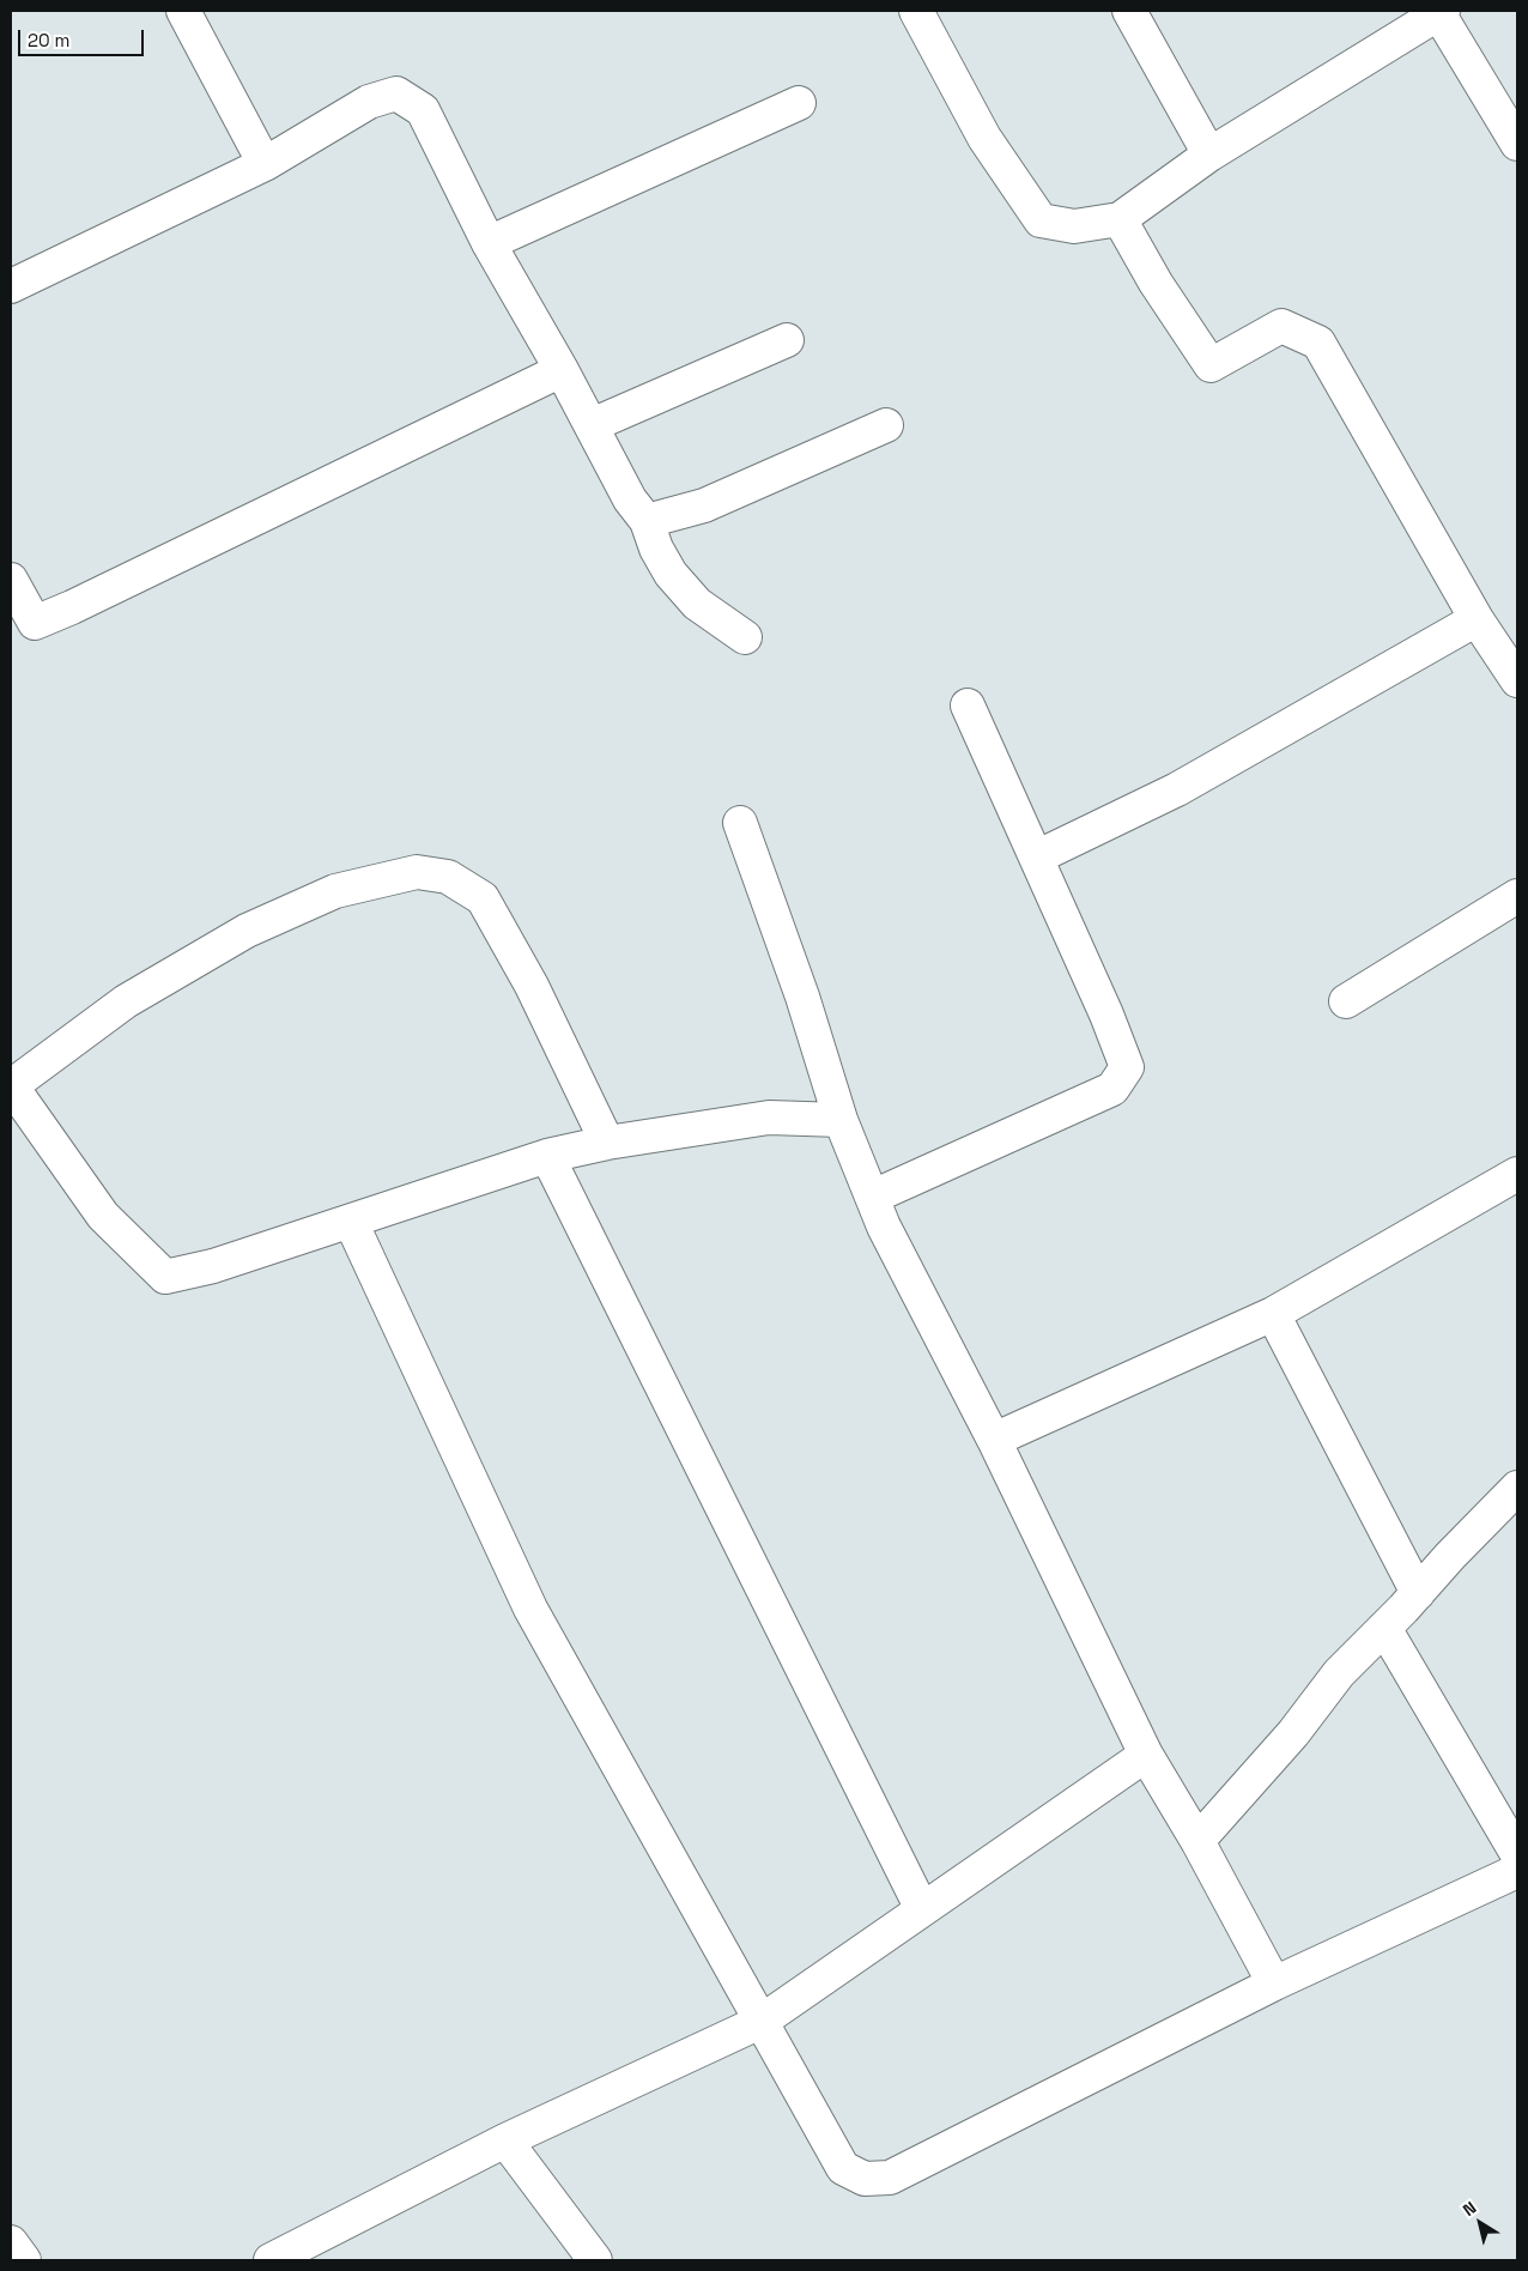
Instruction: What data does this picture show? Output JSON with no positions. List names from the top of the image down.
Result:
{
  "scale_bar": "20 m",
  "north": "top left"
}
